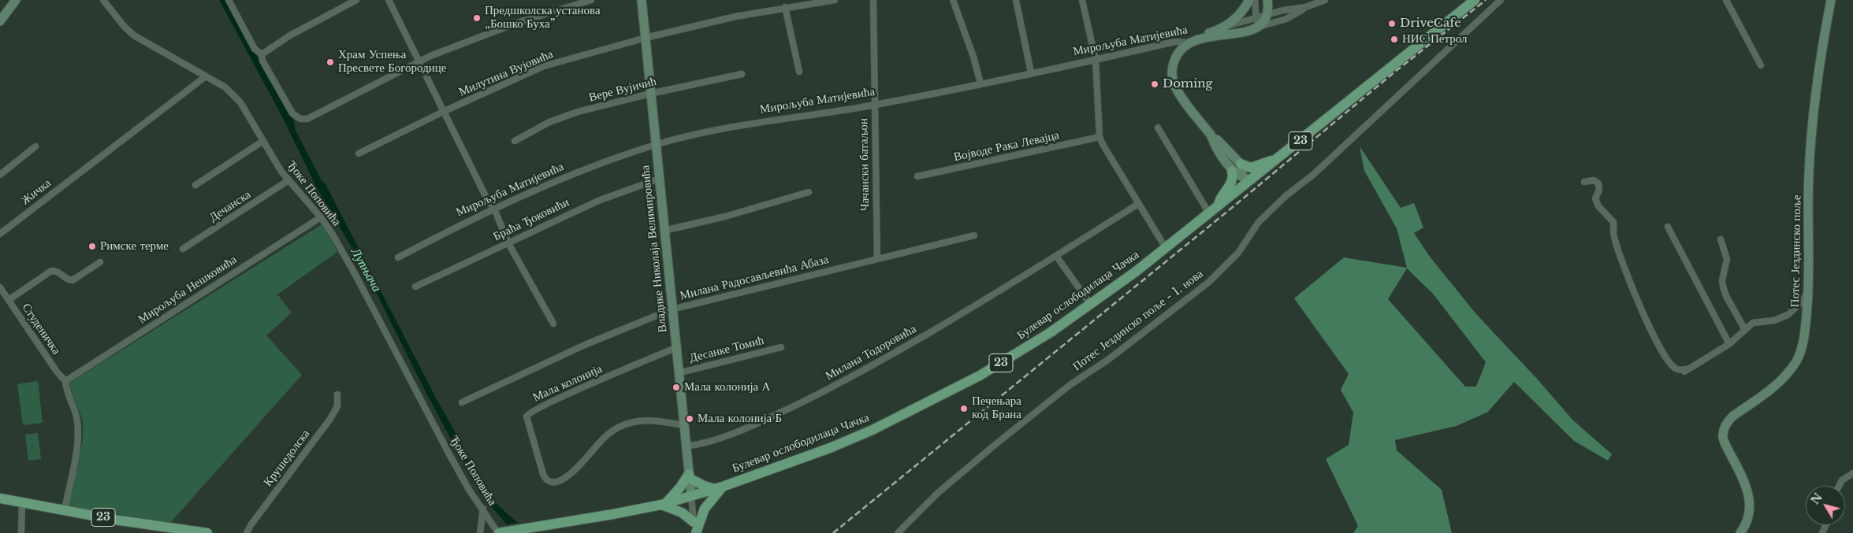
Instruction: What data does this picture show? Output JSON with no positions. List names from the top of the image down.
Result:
{
  "streets": {
    "main road": ["23", "Булевар ослободилаца Чачка"],
    "street": [
      "Мирољуба Матијевића",
      "Милутина Вујовића",
      "Вере Вујичић",
      "Војводе Рака Левајца",
      "Чачански батаљон",
      "Жичка",
      "Ђоке Поповића",
      "Дечанска",
      "Браћа Ђоковићи",
      "Владике Николаја Велимировића",
      "Потес Јездинско поље",
      "Милана Радосављевића Абаза",
      "Мирољуба Нешковића",
      "Потес Јездинско поље - 1. нова",
      "Студеничка",
      "Десанке Томић",
      "Милана Тодоровића",
      "Мала колонија",
      "Крушедолска"
    ]
  },
  "crossings": [
    ["Мирољуба Матијевића", "Чачански батаљон"],
    ["Мирољуба Матијевића", "Владике Николаја Велимировића"],
    ["Милутина Вујовића", "Владике Николаја Велимировића"],
    ["Вере Вујичић", "Владике Николаја Велимировића"],
    ["Чачански батаљон", "Милана Радосављевића Абаза"],
    ["Жичка", "Ђоке Поповића"],
    ["Ђоке Поповића", "Дечанска"],
    ["Ђоке Поповића", "Мирољуба Нешковића"],
    ["Ђоке Поповића", "Булевар ослободилаца Чачка"],
    ["Браћа Ђоковићи", "Владике Николаја Велимировића"],
    ["Владике Николаја Велимировића", "Милана Радосављевића Абаза"],
    ["Владике Николаја Велимировића", "Булевар ослободилаца Чачка"],
    ["Владике Николаја Велимировића", "Десанке Томић"],
    ["Владике Николаја Велимировића", "Милана Тодоровића"],
    ["Владике Николаја Велимировића", "Мала колонија"],
    ["Мирољуба Нешковића", "Студеничка"]
  ],
  "water": ["Лупњача"],
  "places": [
    "Предшколска установа „Бошко Буха”",
    "DriveCafe",
    "НИС Петрол",
    "Храм Успења Пресвете Богородице",
    "Doming",
    "Римске терме",
    "Мала колонија А",
    "Печењара код Брана",
    "Мала колонија Б"
  ],
  "north": "top left"
}
